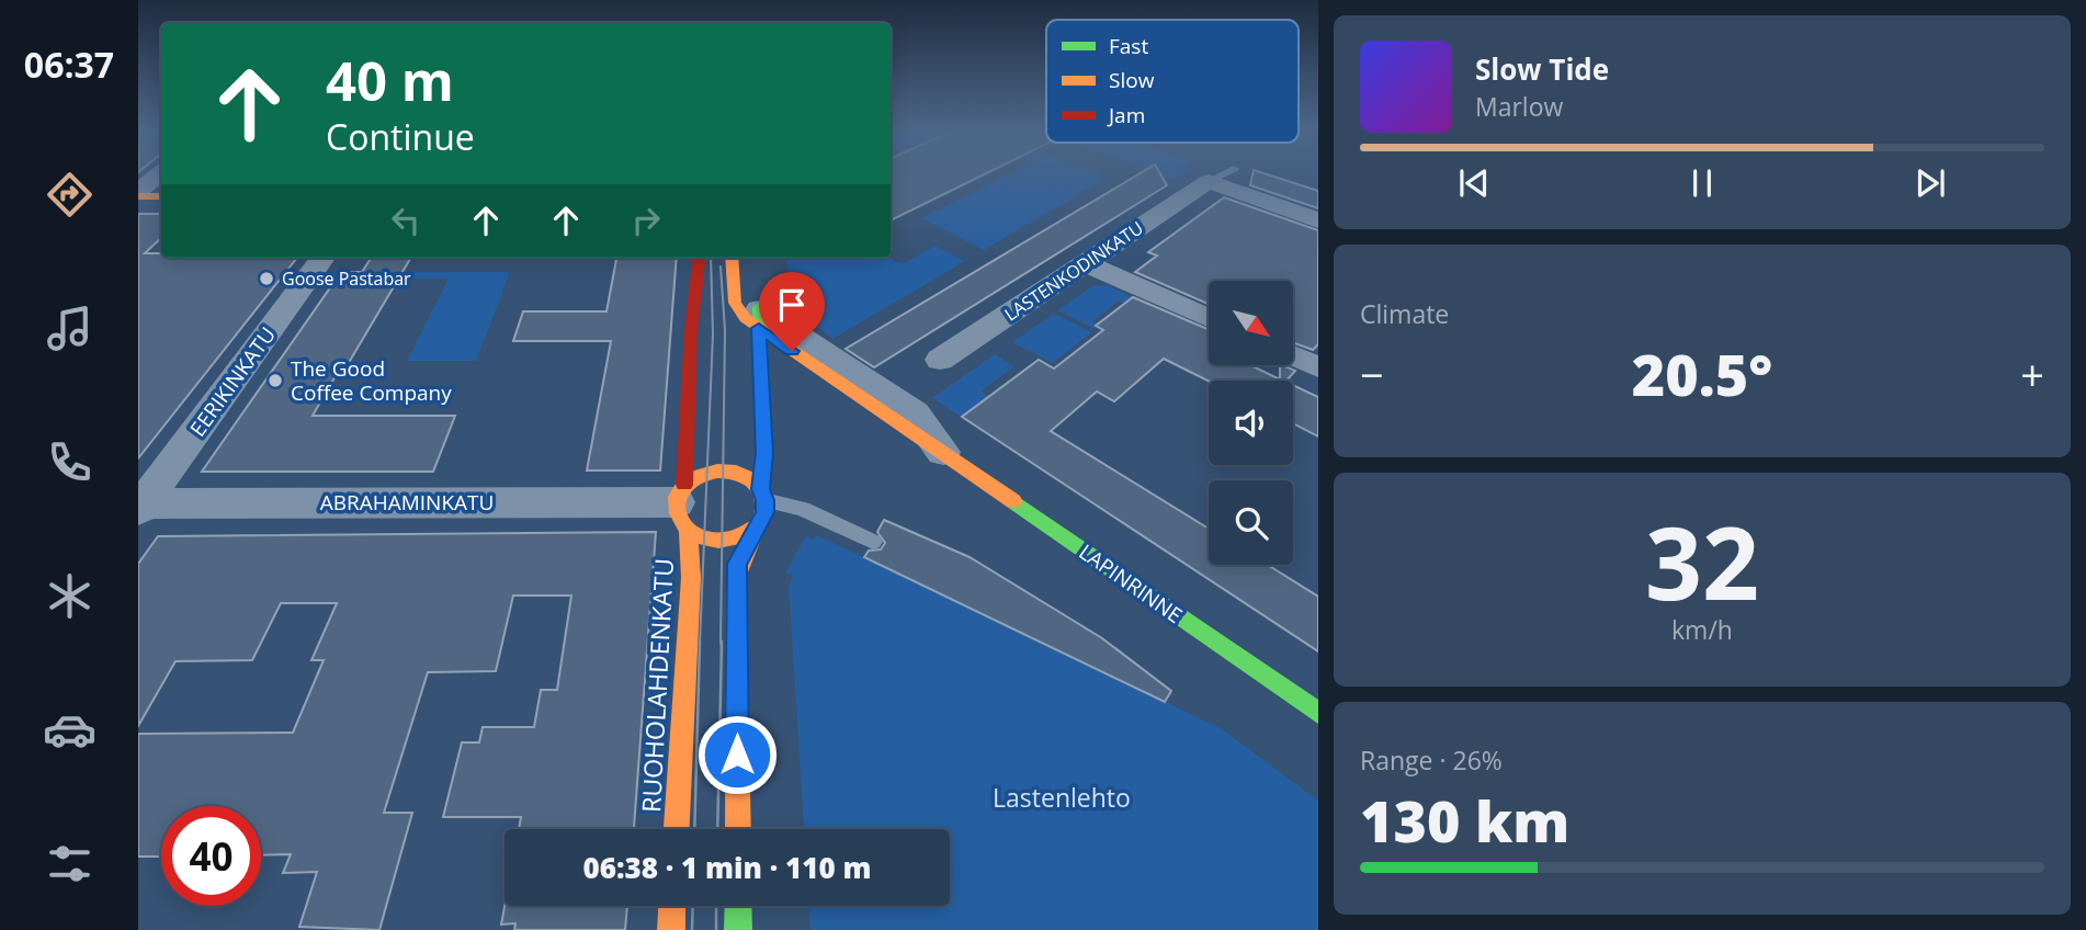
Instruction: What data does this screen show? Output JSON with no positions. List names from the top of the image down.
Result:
{
  "streets": {
    "street": [
      "LASTENKODINKATU",
      "EERIKINKATU",
      "ABRAHAMINKATU",
      "LAPINRINNE",
      "RUOHOLAHDENKATU"
    ]
  },
  "crossings": [
    ["EERIKINKATU", "ABRAHAMINKATU"],
    ["ABRAHAMINKATU", "RUOHOLAHDENKATU"]
  ],
  "parks": ["Lastenlehto"],
  "places": ["Goose Pastabar", "The Good Coffee Company"],
  "legend": ["Fast", "Slow", "Jam"],
  "north": "bottom right",
  "page": {
    "tabs": "06:37",
    "turn": ["40 m", "Continue"],
    "song": ["Slow Tide", "Marlow"],
    "tile": [
      "Climate",
      ["32", "km/h"],
      ["Range · 26%", "130 km"]
    ],
    "heat": ["−", "20.5°", "+"],
    "limit": "40",
    "trip": "06:38 · 1 min · 110 m"
  }
}
